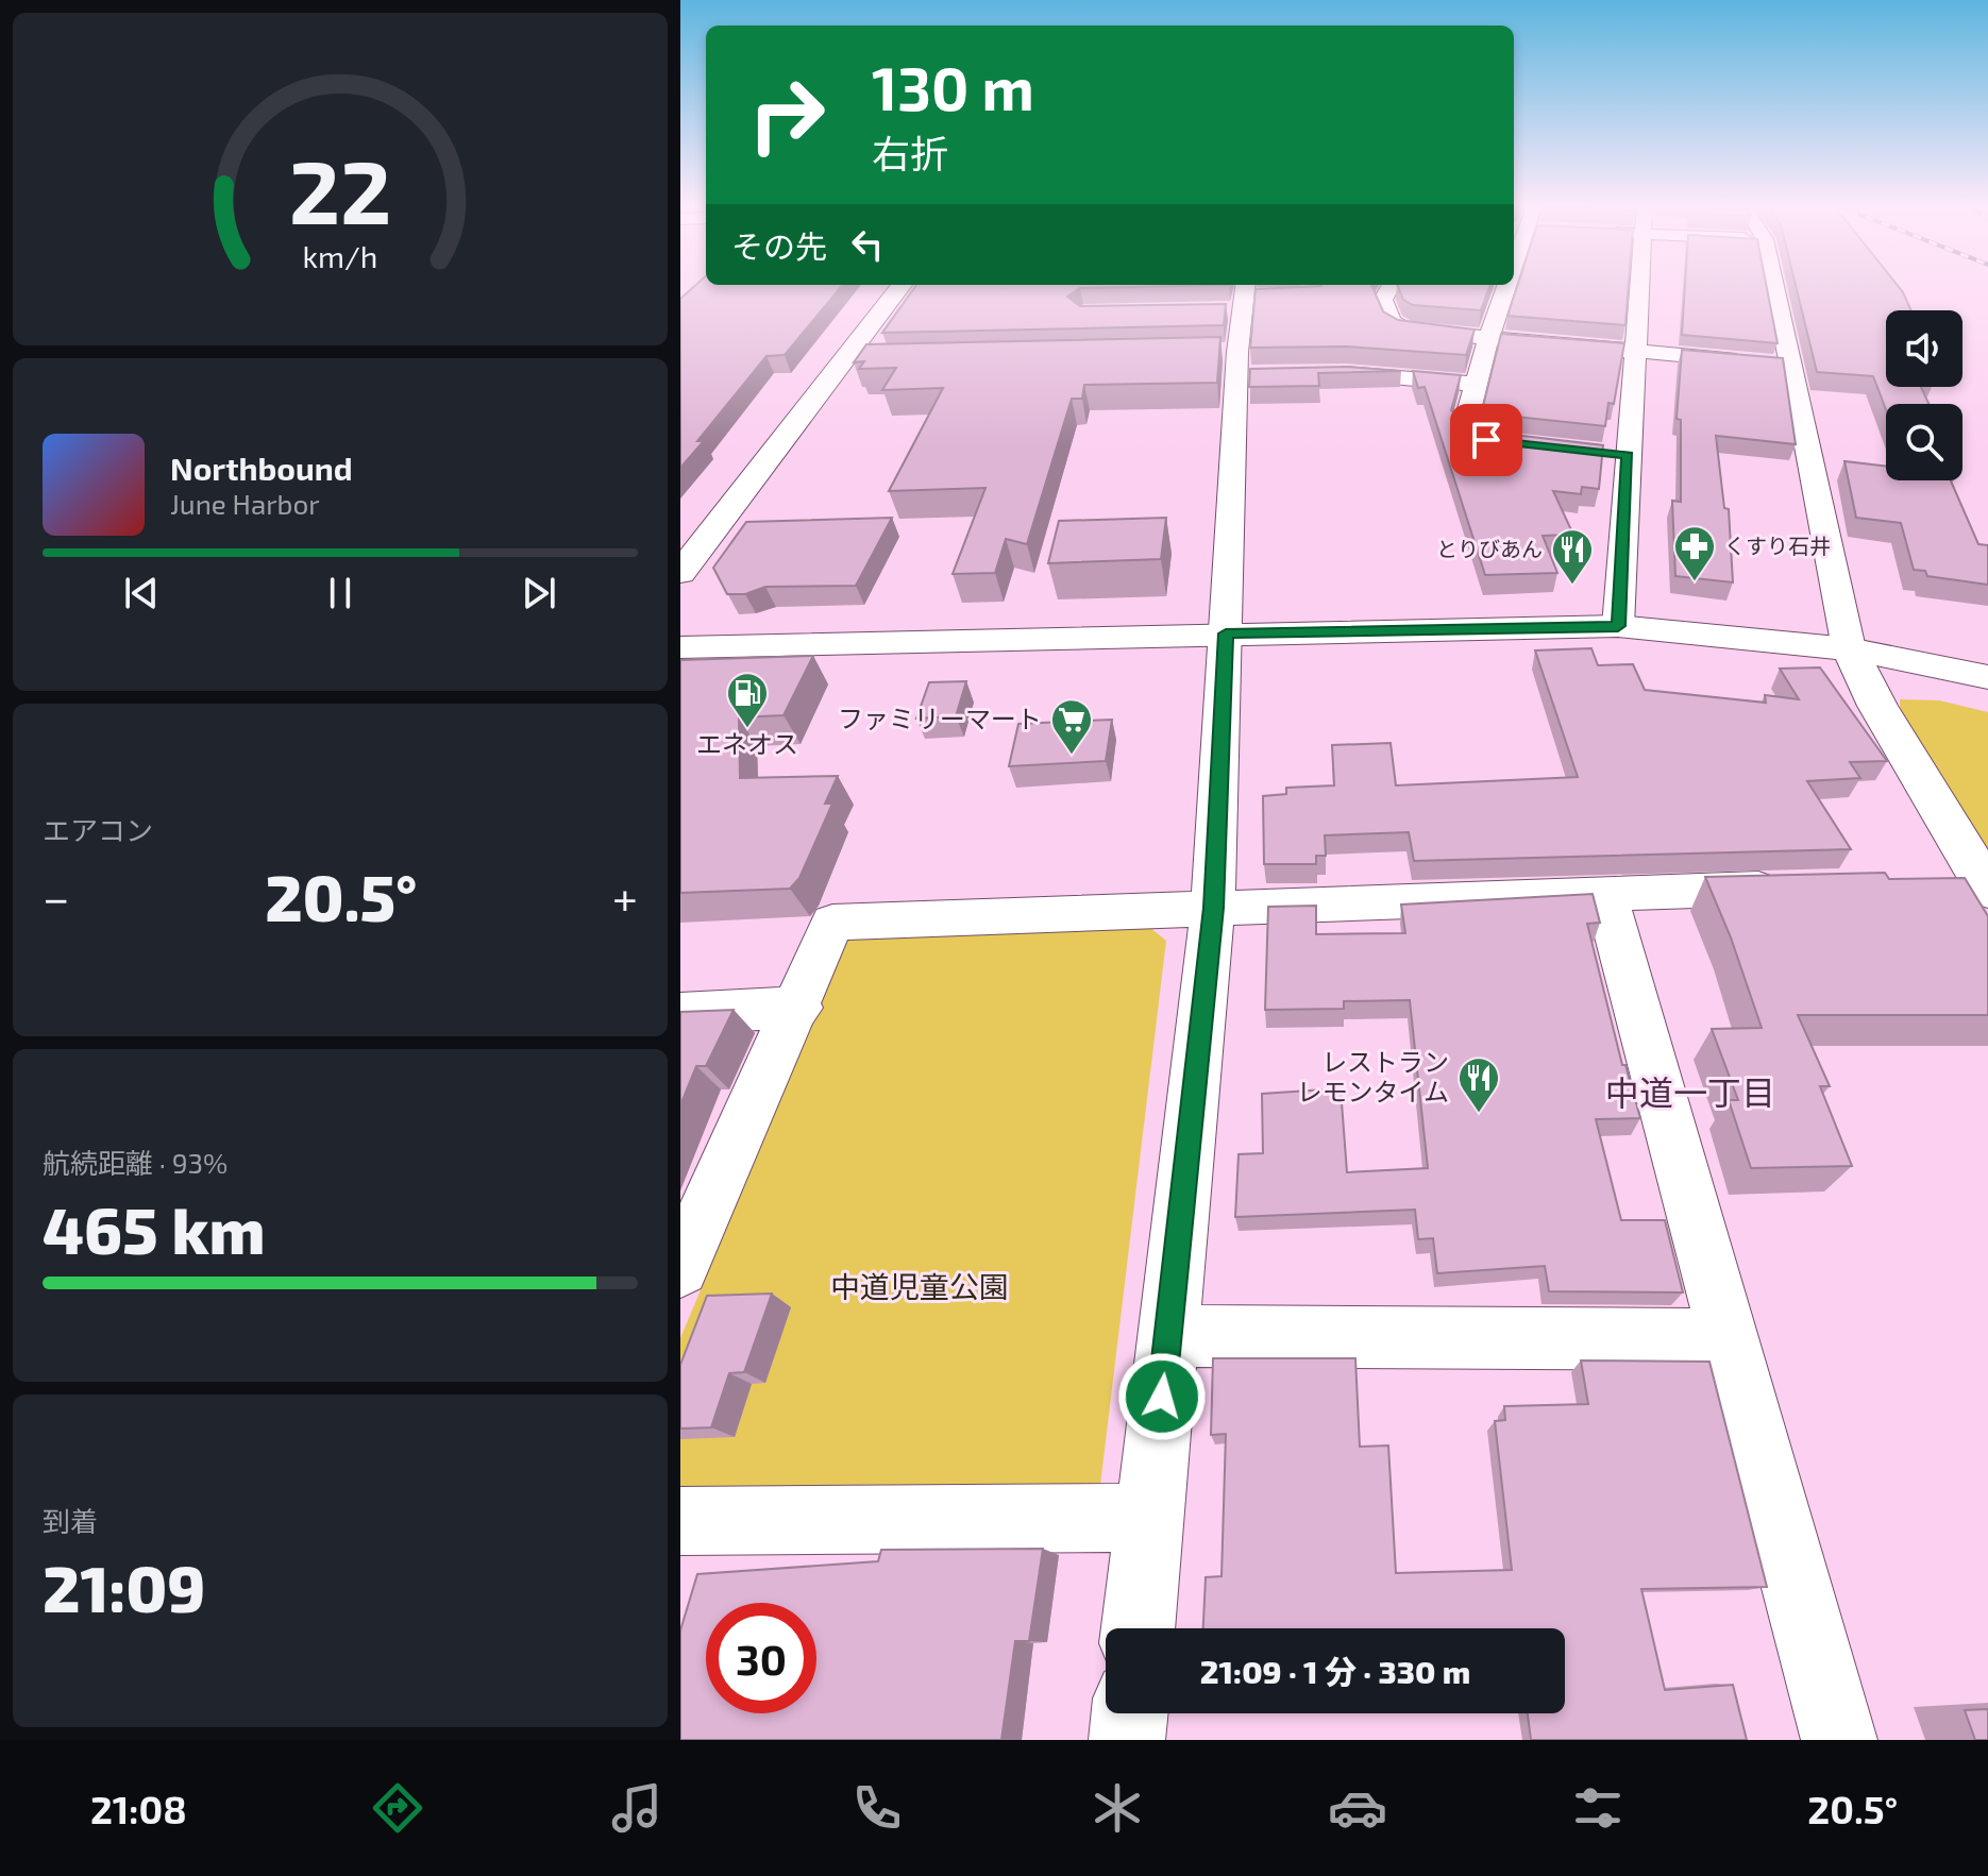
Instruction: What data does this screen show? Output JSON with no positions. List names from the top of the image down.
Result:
{
  "districts": ["中道一丁目"],
  "parks": ["中道児童公園"],
  "places": {
    "pharmacy": ["くすり石井"],
    "restaurant": ["とりびあん", "レストラン レモンタイム"],
    "fuel station": ["エネオス"],
    "supermarket": ["ファミリーマート"]
  },
  "page": {
    "turn": ["130 m", "右折"],
    "then": "その先",
    "song": ["Northbound", "June Harbor"],
    "tile": [
      "エアコン",
      ["航続距離 · 93%", "465 km"],
      ["到着", "21:09"]
    ],
    "heat": ["−", "20.5°", "+"],
    "limit": "30",
    "trip": "21:09 · 1 分 · 330 m",
    "tabs": ["21:08", "20.5°"],
    "gauge": ["22", "km/h"]
  }
}
